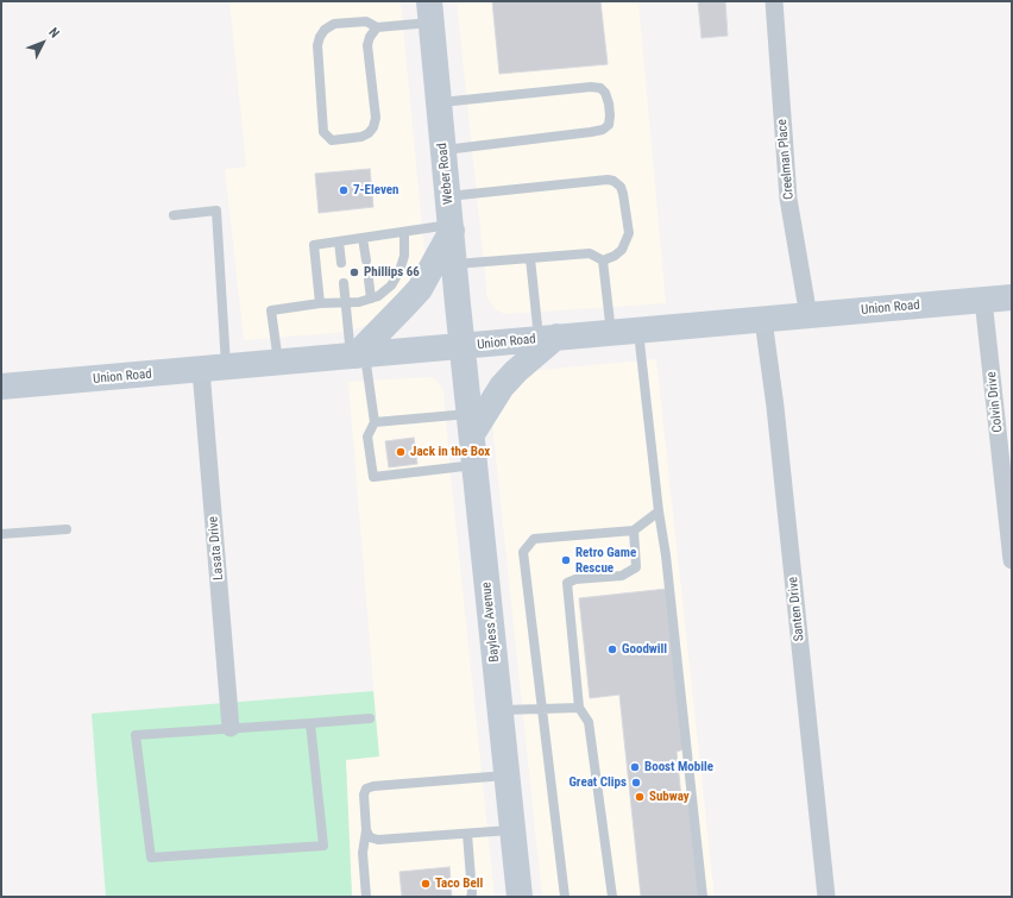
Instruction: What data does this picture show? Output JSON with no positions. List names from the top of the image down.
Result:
{
  "streets": {
    "main road": ["Weber Road", "Union Road", "Bayless Avenue"],
    "street": [
      "Creelman Place",
      "Colvin Drive",
      "Lasata Drive",
      "Santen Drive"
    ]
  },
  "crossings": [
    ["Creelman Place", "Union Road"],
    ["Weber Road", "Union Road"],
    ["Weber Road", "Bayless Avenue"],
    ["Union Road", "Colvin Drive"],
    ["Union Road", "Lasata Drive"],
    ["Union Road", "Santen Drive"],
    ["Union Road", "Bayless Avenue"]
  ],
  "places": [
    "7-Eleven",
    "Phillips 66",
    "Jack in the Box",
    "Retro Game Rescue",
    "Goodwill",
    "Boost Mobile",
    "Great Clips",
    "Subway",
    "Taco Bell"
  ],
  "north": "top right"
}
